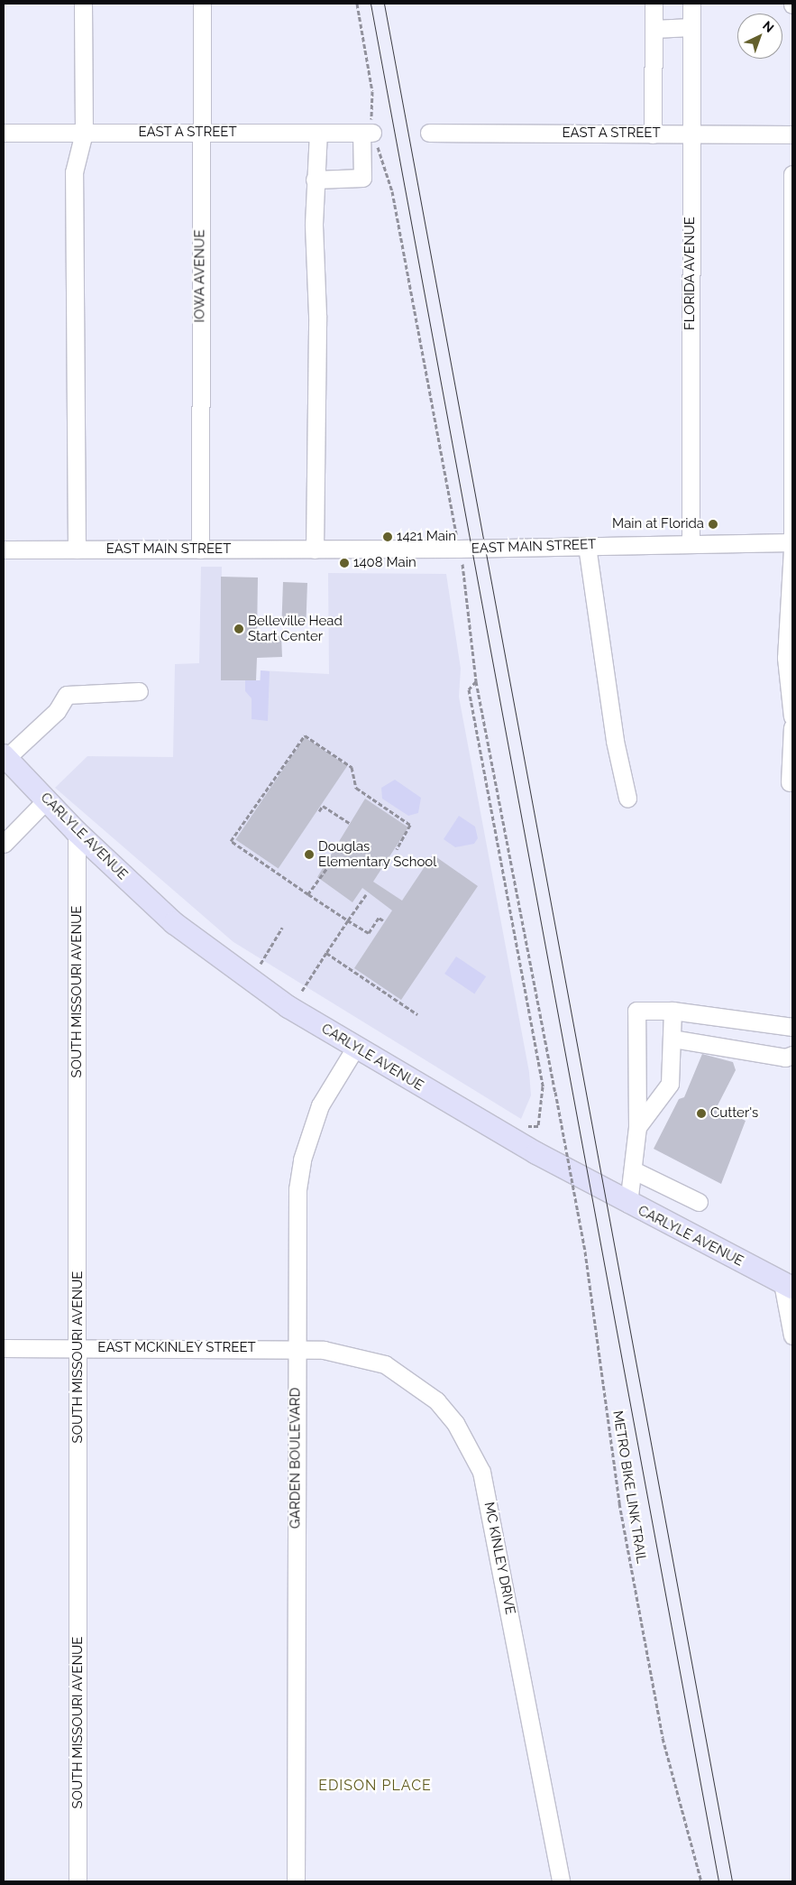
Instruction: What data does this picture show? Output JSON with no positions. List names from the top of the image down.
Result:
{
  "streets": {
    "main road": ["CARLYLE AVENUE"],
    "street": [
      "EAST A STREET",
      "FLORIDA AVENUE",
      "IOWA AVENUE",
      "EAST MAIN STREET",
      "SOUTH MISSOURI AVENUE",
      "EAST MCKINLEY STREET",
      "GARDEN BOULEVARD",
      "MC KINLEY DRIVE"
    ],
    "path": ["METRO BIKE LINK TRAIL"]
  },
  "crossings": [
    ["EAST A STREET", "FLORIDA AVENUE"],
    ["EAST A STREET", "IOWA AVENUE"],
    ["FLORIDA AVENUE", "EAST MAIN STREET"],
    ["IOWA AVENUE", "EAST MAIN STREET"],
    ["CARLYLE AVENUE", "SOUTH MISSOURI AVENUE"],
    ["CARLYLE AVENUE", "GARDEN BOULEVARD"],
    ["SOUTH MISSOURI AVENUE", "EAST MCKINLEY STREET"],
    ["EAST MCKINLEY STREET", "GARDEN BOULEVARD"],
    ["EAST MCKINLEY STREET", "MC KINLEY DRIVE"],
    ["GARDEN BOULEVARD", "MC KINLEY DRIVE"]
  ],
  "districts": ["EDISON PLACE"],
  "places": [
    "Main at Florida",
    "1421 Main",
    "1408 Main",
    "Belleville Head Start Center",
    "Douglas Elementary School",
    "Cutter's"
  ],
  "north": "top right"
}
